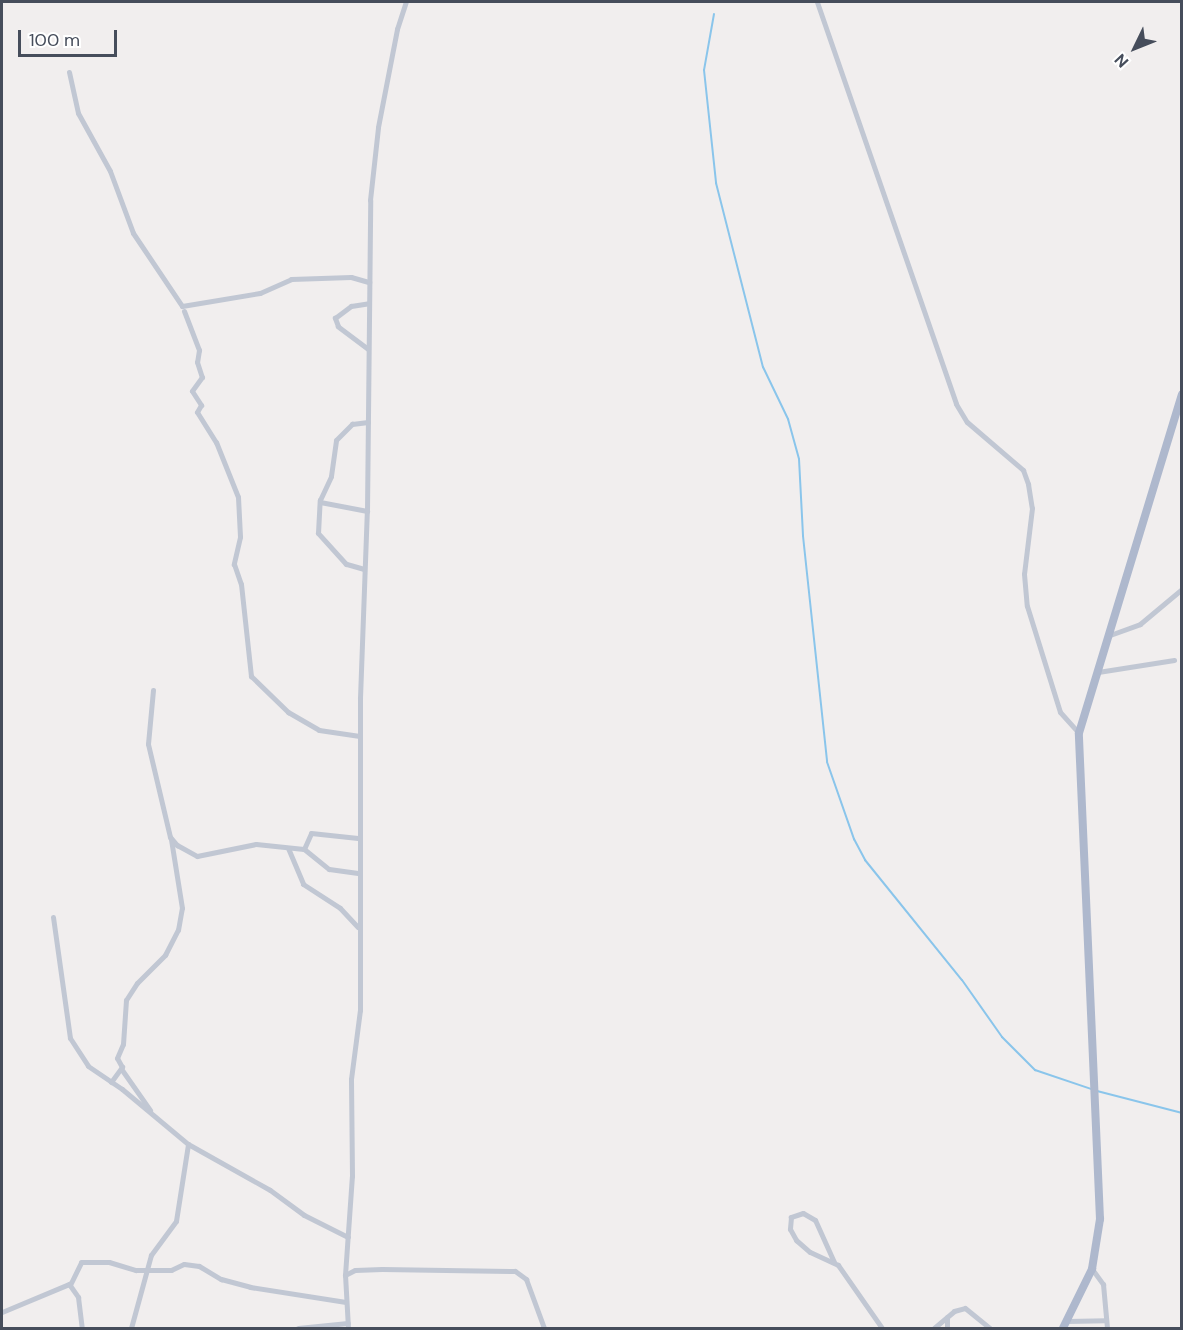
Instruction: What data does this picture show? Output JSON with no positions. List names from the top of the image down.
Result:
{
  "scale_bar": "100 m",
  "north": "bottom left"
}
